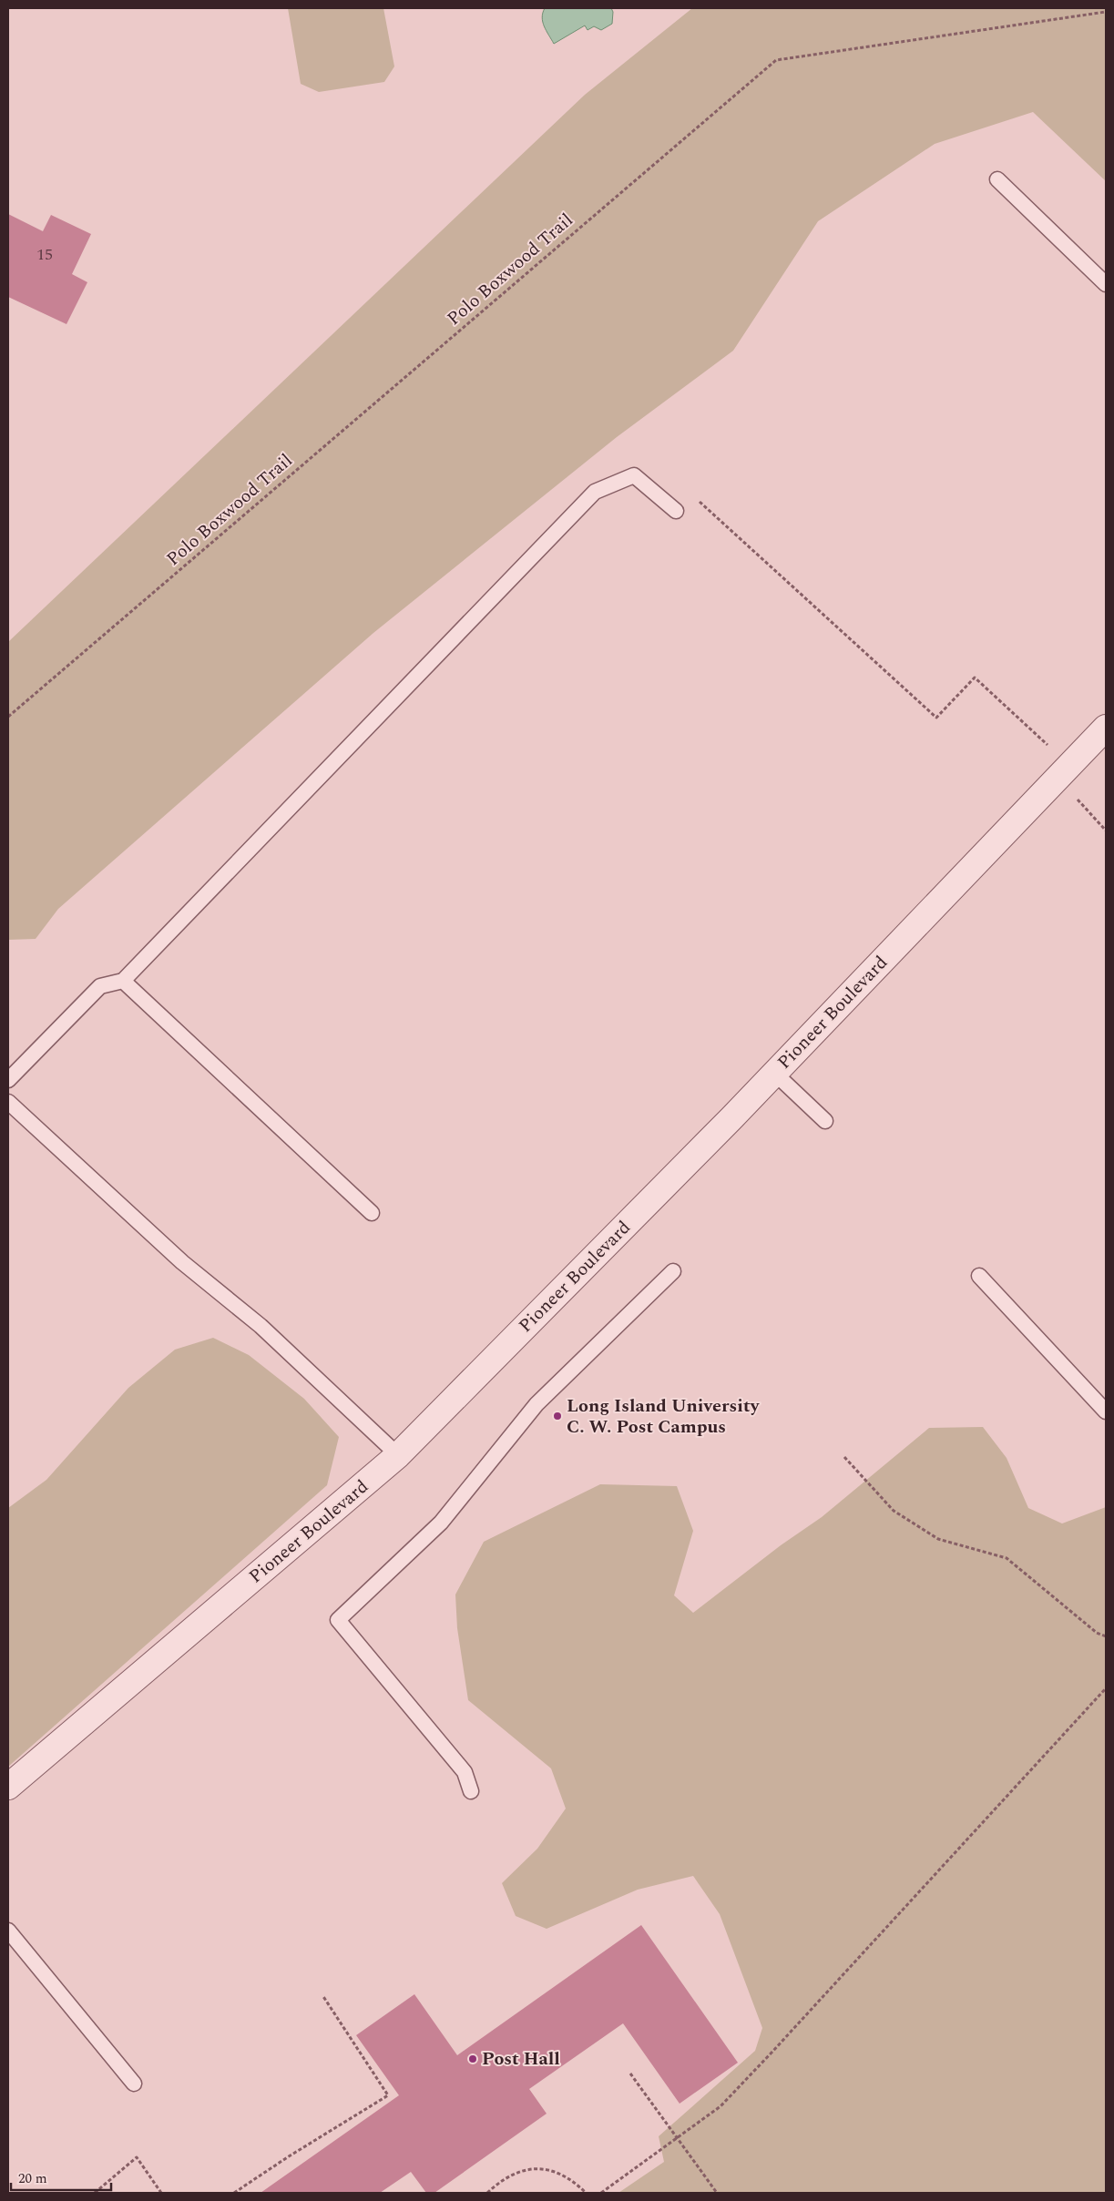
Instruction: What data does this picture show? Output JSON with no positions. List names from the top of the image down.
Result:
{
  "streets": {
    "street": ["Pioneer Boulevard"],
    "path": ["Polo Boxwood Trail"]
  },
  "places": ["Long Island University C. W. Post Campus", "Post Hall"],
  "house_numbers": ["15"],
  "scale_bar": "20 m"
}
